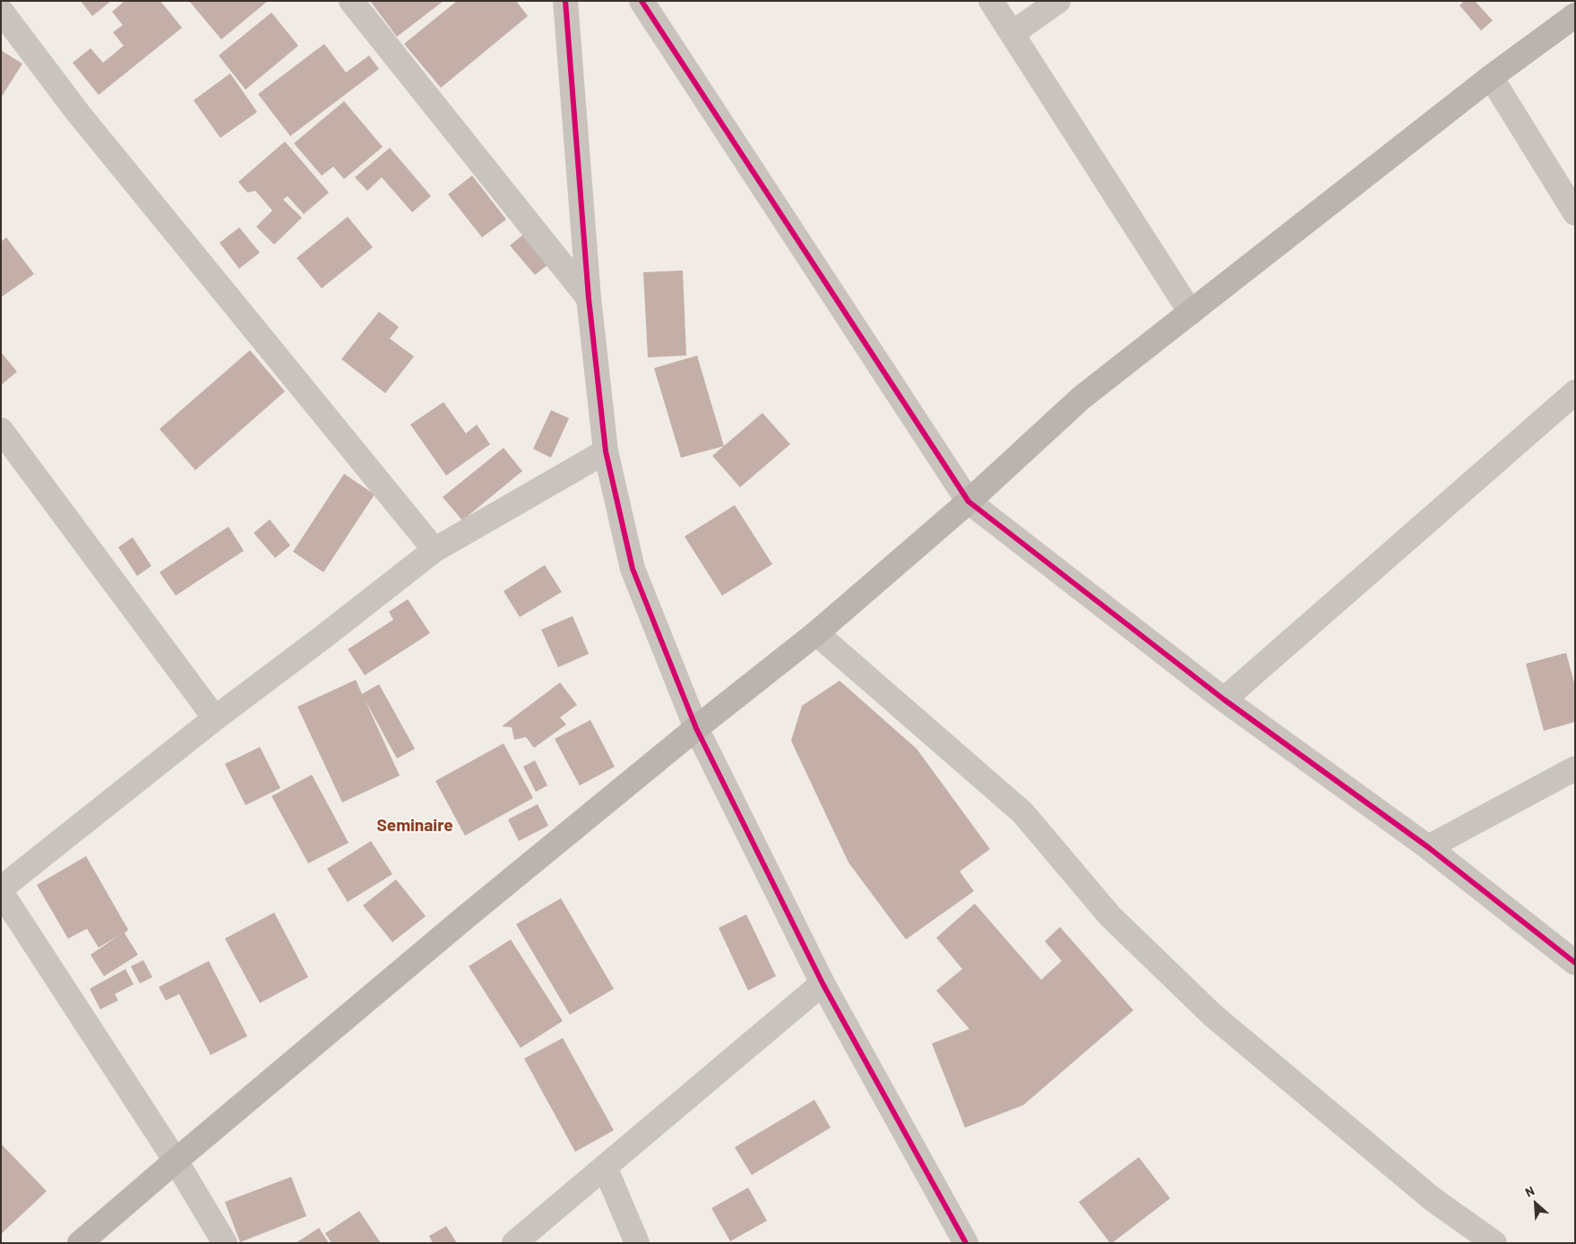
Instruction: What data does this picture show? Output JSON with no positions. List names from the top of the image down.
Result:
{
  "districts": ["Seminaire"],
  "north": "top left"
}
